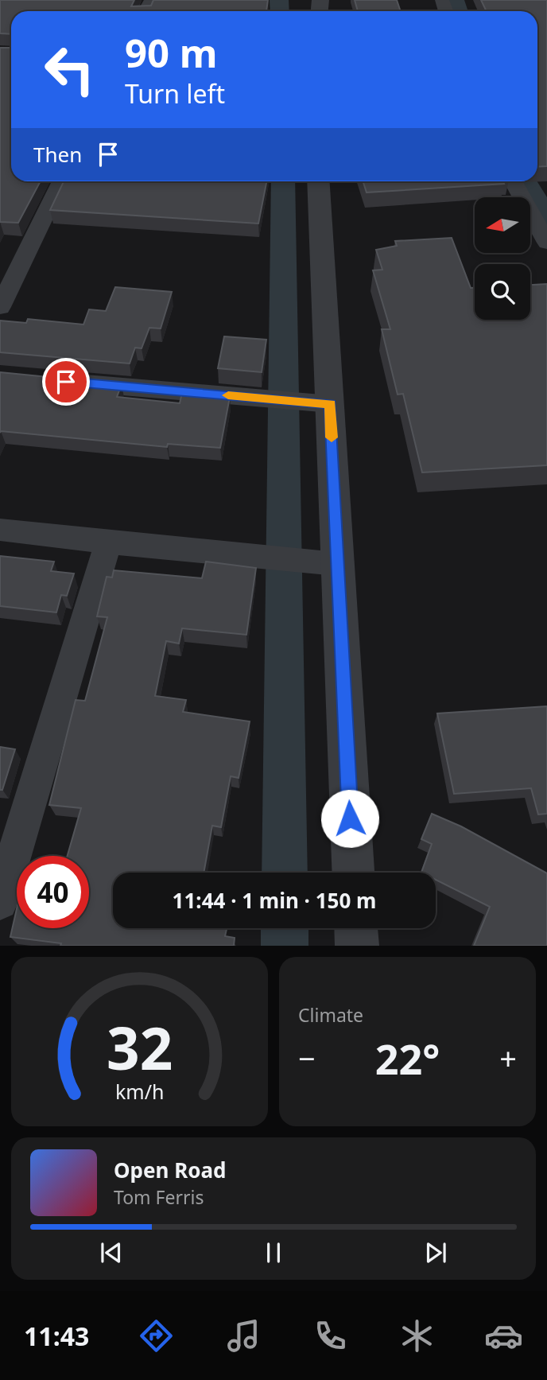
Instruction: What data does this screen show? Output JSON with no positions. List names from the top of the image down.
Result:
{
  "north": "left",
  "page": {
    "turn": ["90 m", "Turn left"],
    "then": "Then",
    "limit": "40",
    "trip": "11:44 · 1 min · 150 m",
    "tile": "Climate",
    "heat": ["−", "22°", "+"],
    "song": ["Open Road", "Tom Ferris"],
    "tabs": "11:43",
    "gauge": ["32", "km/h"]
  }
}
